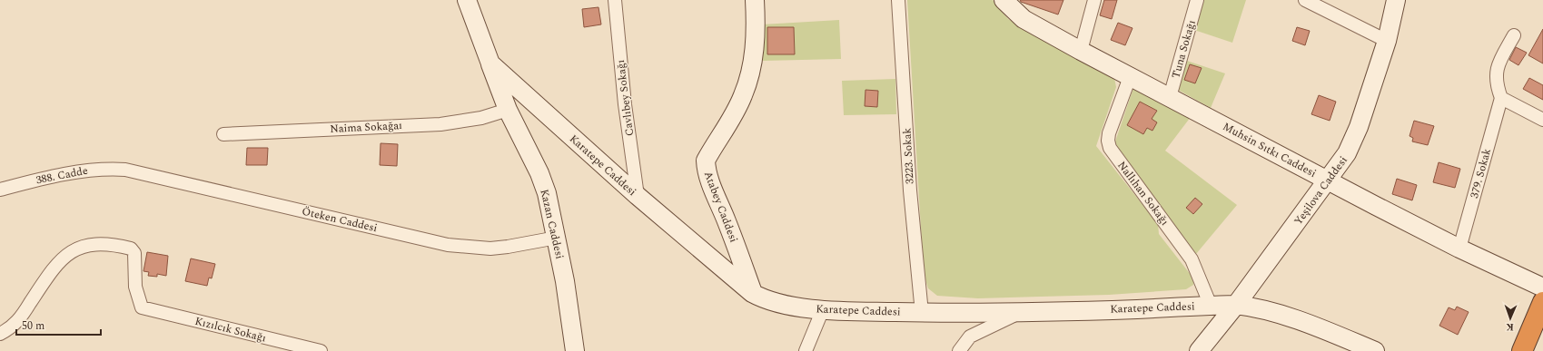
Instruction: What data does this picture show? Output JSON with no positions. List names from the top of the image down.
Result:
{
  "streets": {
    "street": [
      "Tuna Sokağı",
      "Cavlıbey Sokağı",
      "Naima Sokağaı",
      "Muhsin Sıtkı Caddesi",
      "3223. Sokak",
      "Karatepe Caddesi",
      "379. Sokak",
      "388. Cadde",
      "Yeşilova Caddesi",
      "Nallıhan Sokağı",
      "Atabey Caddesi",
      "Öteken Caddesi",
      "Kazan Caddesi",
      "Kızılcık Sokağı"
    ]
  },
  "crossings": [
    ["Tuna Sokağı", "Muhsin Sıtkı Caddesi"],
    ["Cavlıbey Sokağı", "Karatepe Caddesi"],
    ["Naima Sokağaı", "Kazan Caddesi"],
    ["Muhsin Sıtkı Caddesi", "379. Sokak"],
    ["Muhsin Sıtkı Caddesi", "Yeşilova Caddesi"],
    ["Muhsin Sıtkı Caddesi", "Nallıhan Sokağı"],
    ["3223. Sokak", "Karatepe Caddesi"],
    ["Karatepe Caddesi", "Yeşilova Caddesi"],
    ["Karatepe Caddesi", "Nallıhan Sokağı"],
    ["Karatepe Caddesi", "Atabey Caddesi"],
    ["Karatepe Caddesi", "Kazan Caddesi"],
    ["388. Cadde", "Öteken Caddesi"],
    ["Öteken Caddesi", "Kazan Caddesi"]
  ],
  "scale_bar": "50 m",
  "north": "bottom"
}
